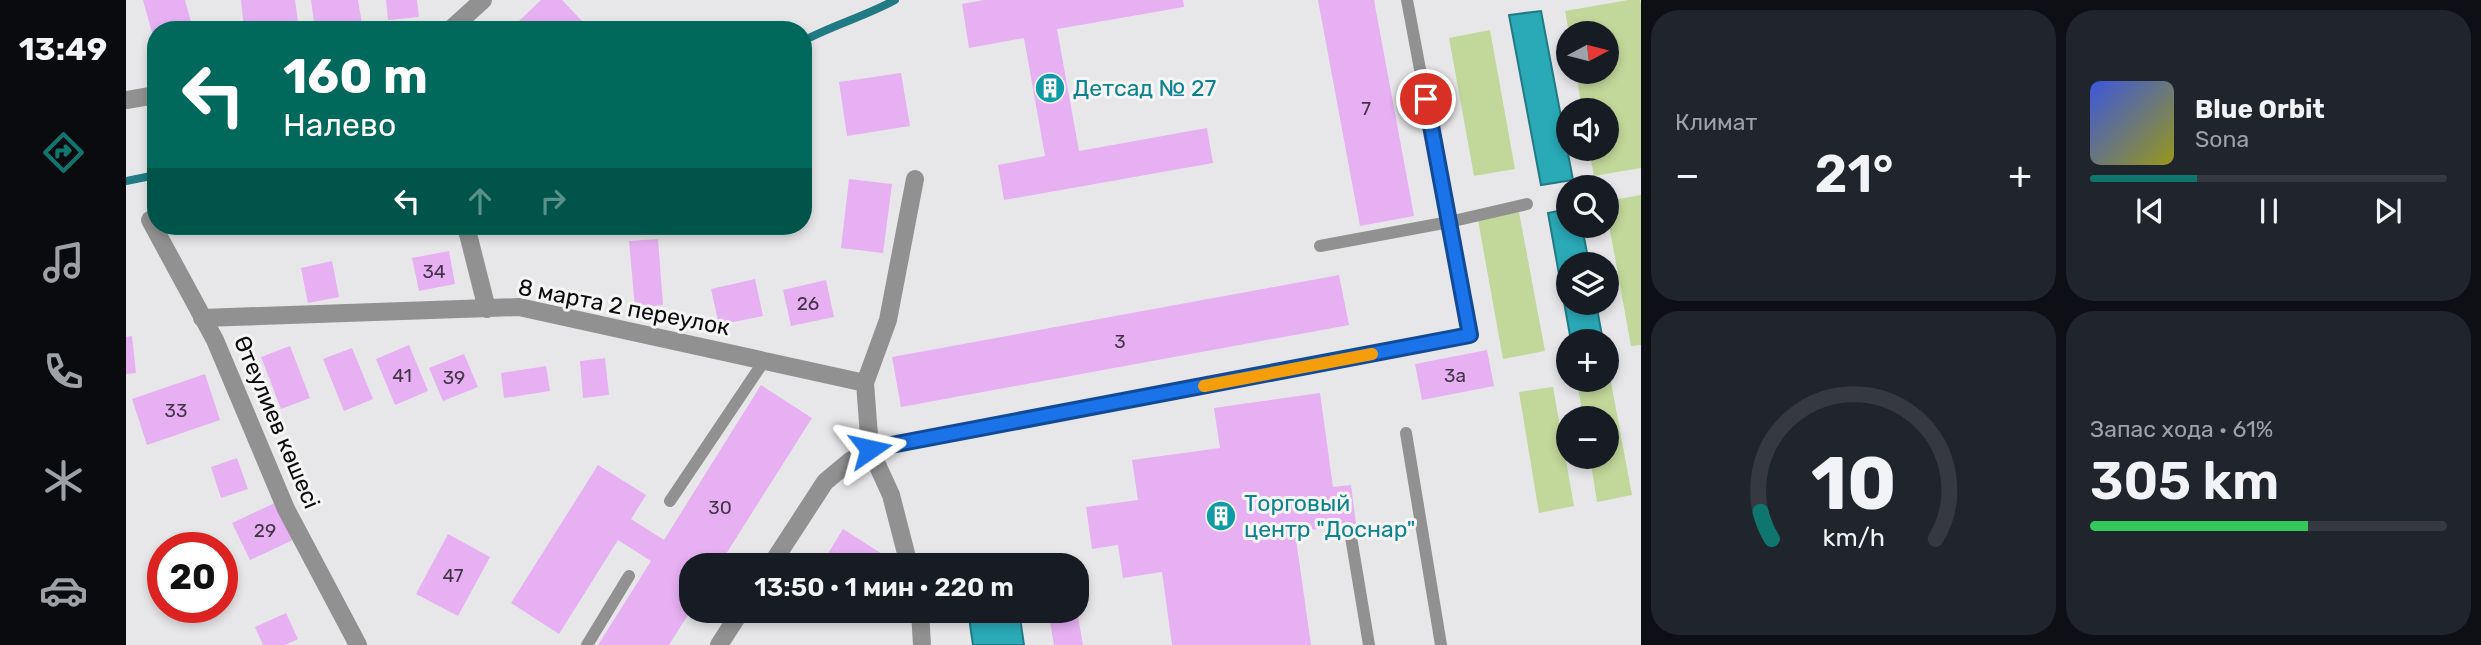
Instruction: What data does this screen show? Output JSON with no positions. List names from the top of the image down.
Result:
{
  "streets": {
    "street": ["8 марта 2 переулок", "Өтеулиев көшесі"]
  },
  "crossings": [
    ["8 марта 2 переулок", "Өтеулиев көшесі"]
  ],
  "places": {
    "building": ["Детсад № 27", "Торговый центр \"Доснар\""]
  },
  "house_numbers": [
    "7",
    "34",
    "26",
    "3",
    "41",
    "3а",
    "39",
    "33",
    "30",
    "29",
    "47"
  ],
  "north": "right",
  "page": {
    "tabs": "13:49",
    "tile": [
      "Климат",
      ["Запас хода · 61%", "305 km"]
    ],
    "map_buttons": ["+", "−"],
    "turn": ["160 m", "Налево"],
    "song": ["Blue Orbit", "Sona"],
    "heat": ["−", "21°", "+"],
    "limit": "20",
    "trip": "13:50 · 1 мин · 220 m",
    "gauge": ["10", "km/h"]
  }
}
